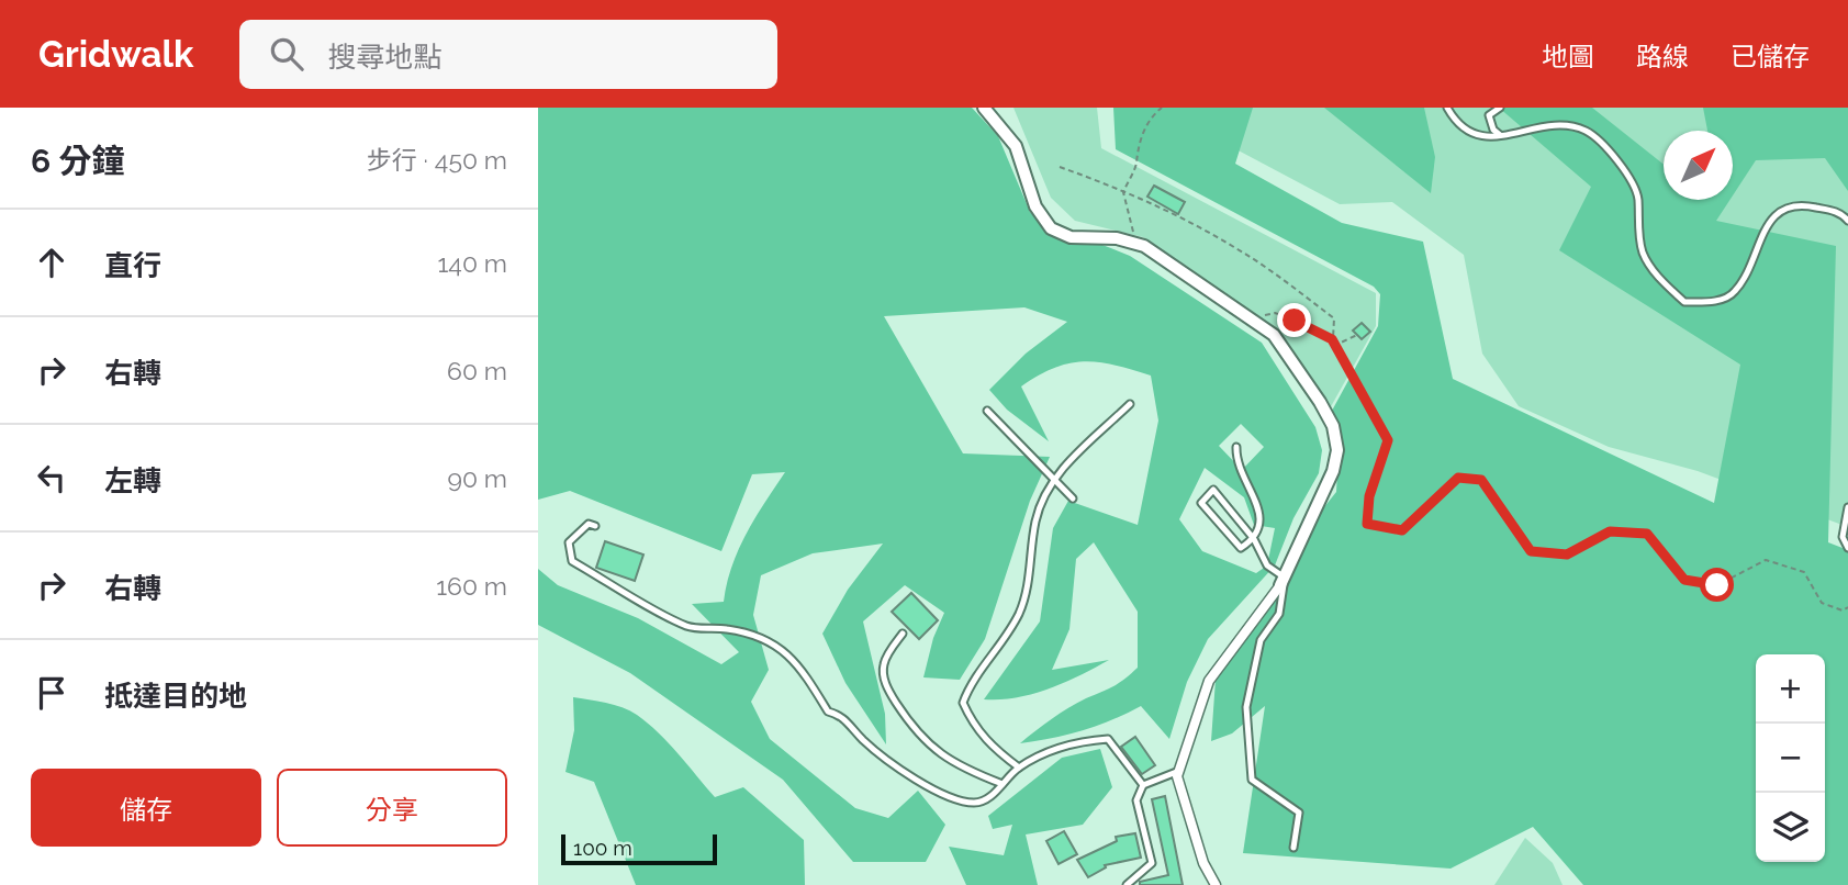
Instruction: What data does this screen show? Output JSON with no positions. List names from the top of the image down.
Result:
{
  "scale_bar": "100 m",
  "north": "top right",
  "page": {
    "header": "Gridwalk",
    "search": "搜尋地點",
    "nav": ["地圖", "路線", "已儲存"],
    "heading": ["6 分鐘", "步行 · 450 m"],
    "list": [
      ["直行", "140 m"],
      ["右轉", "60 m"],
      ["左轉", "90 m"],
      ["右轉", "160 m"],
      "抵達目的地"
    ],
    "map_buttons": ["+", "−"],
    "buttons": ["儲存", "分享"],
    "scale": "100 m"
  }
}
